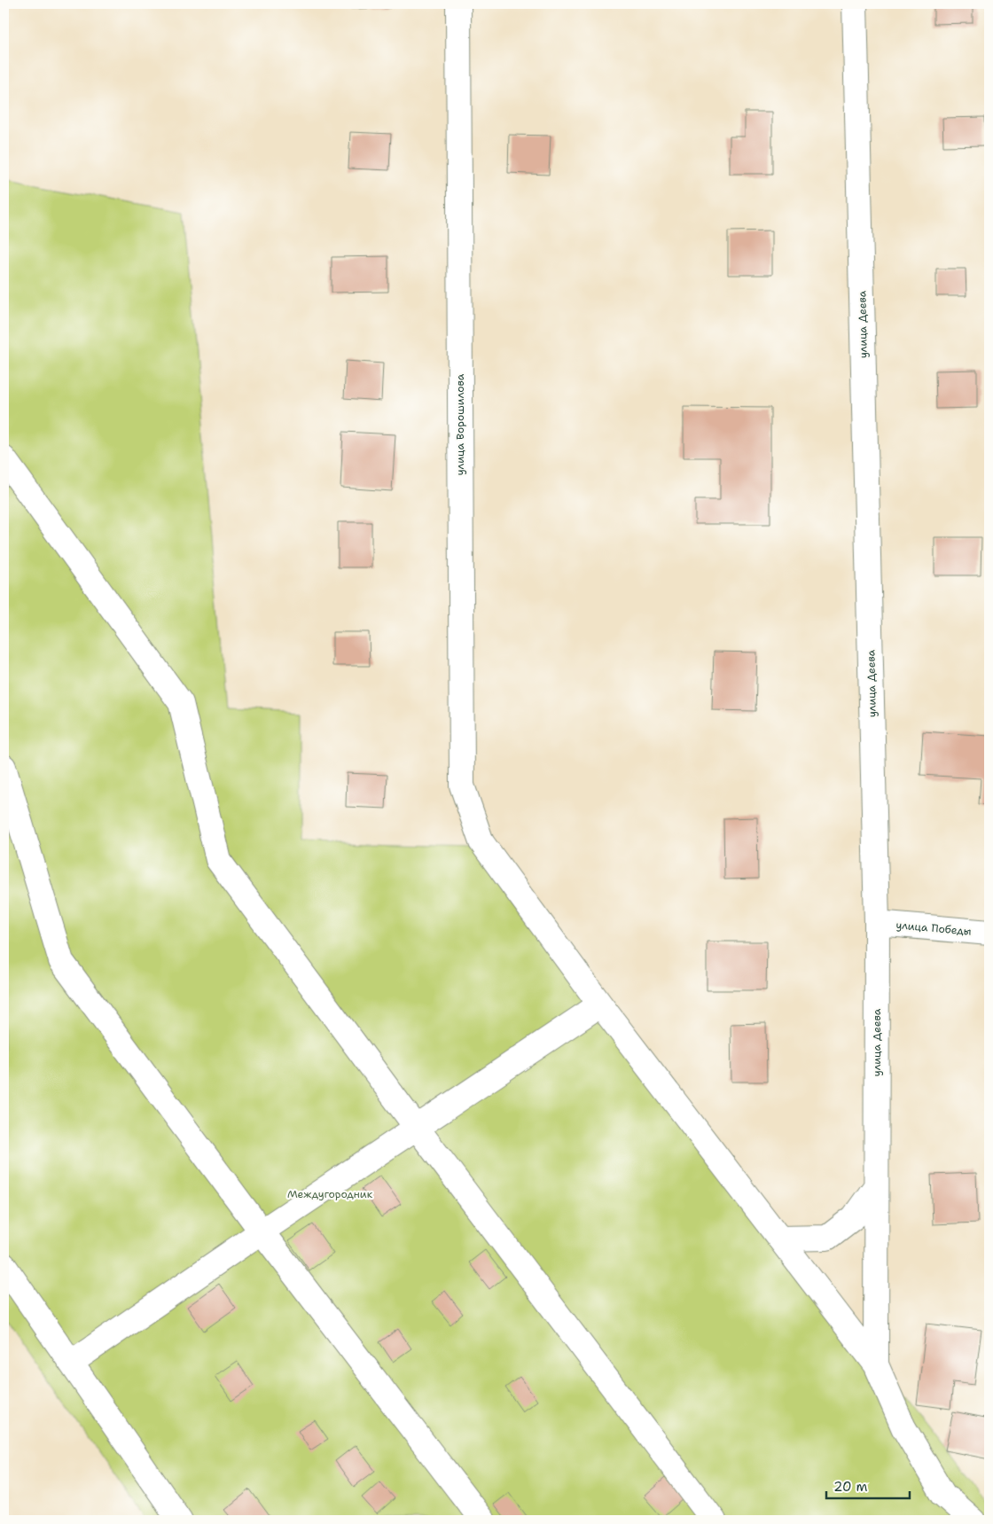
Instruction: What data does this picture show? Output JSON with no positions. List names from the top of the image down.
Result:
{
  "streets": {
    "street": ["улица Деева", "улица Ворошилова", "улица Победы"]
  },
  "crossings": [
    ["улица Деева", "улица Ворошилова"],
    ["улица Деева", "улица Победы"]
  ],
  "parks": ["Междугородник"],
  "scale_bar": "20 m"
}
